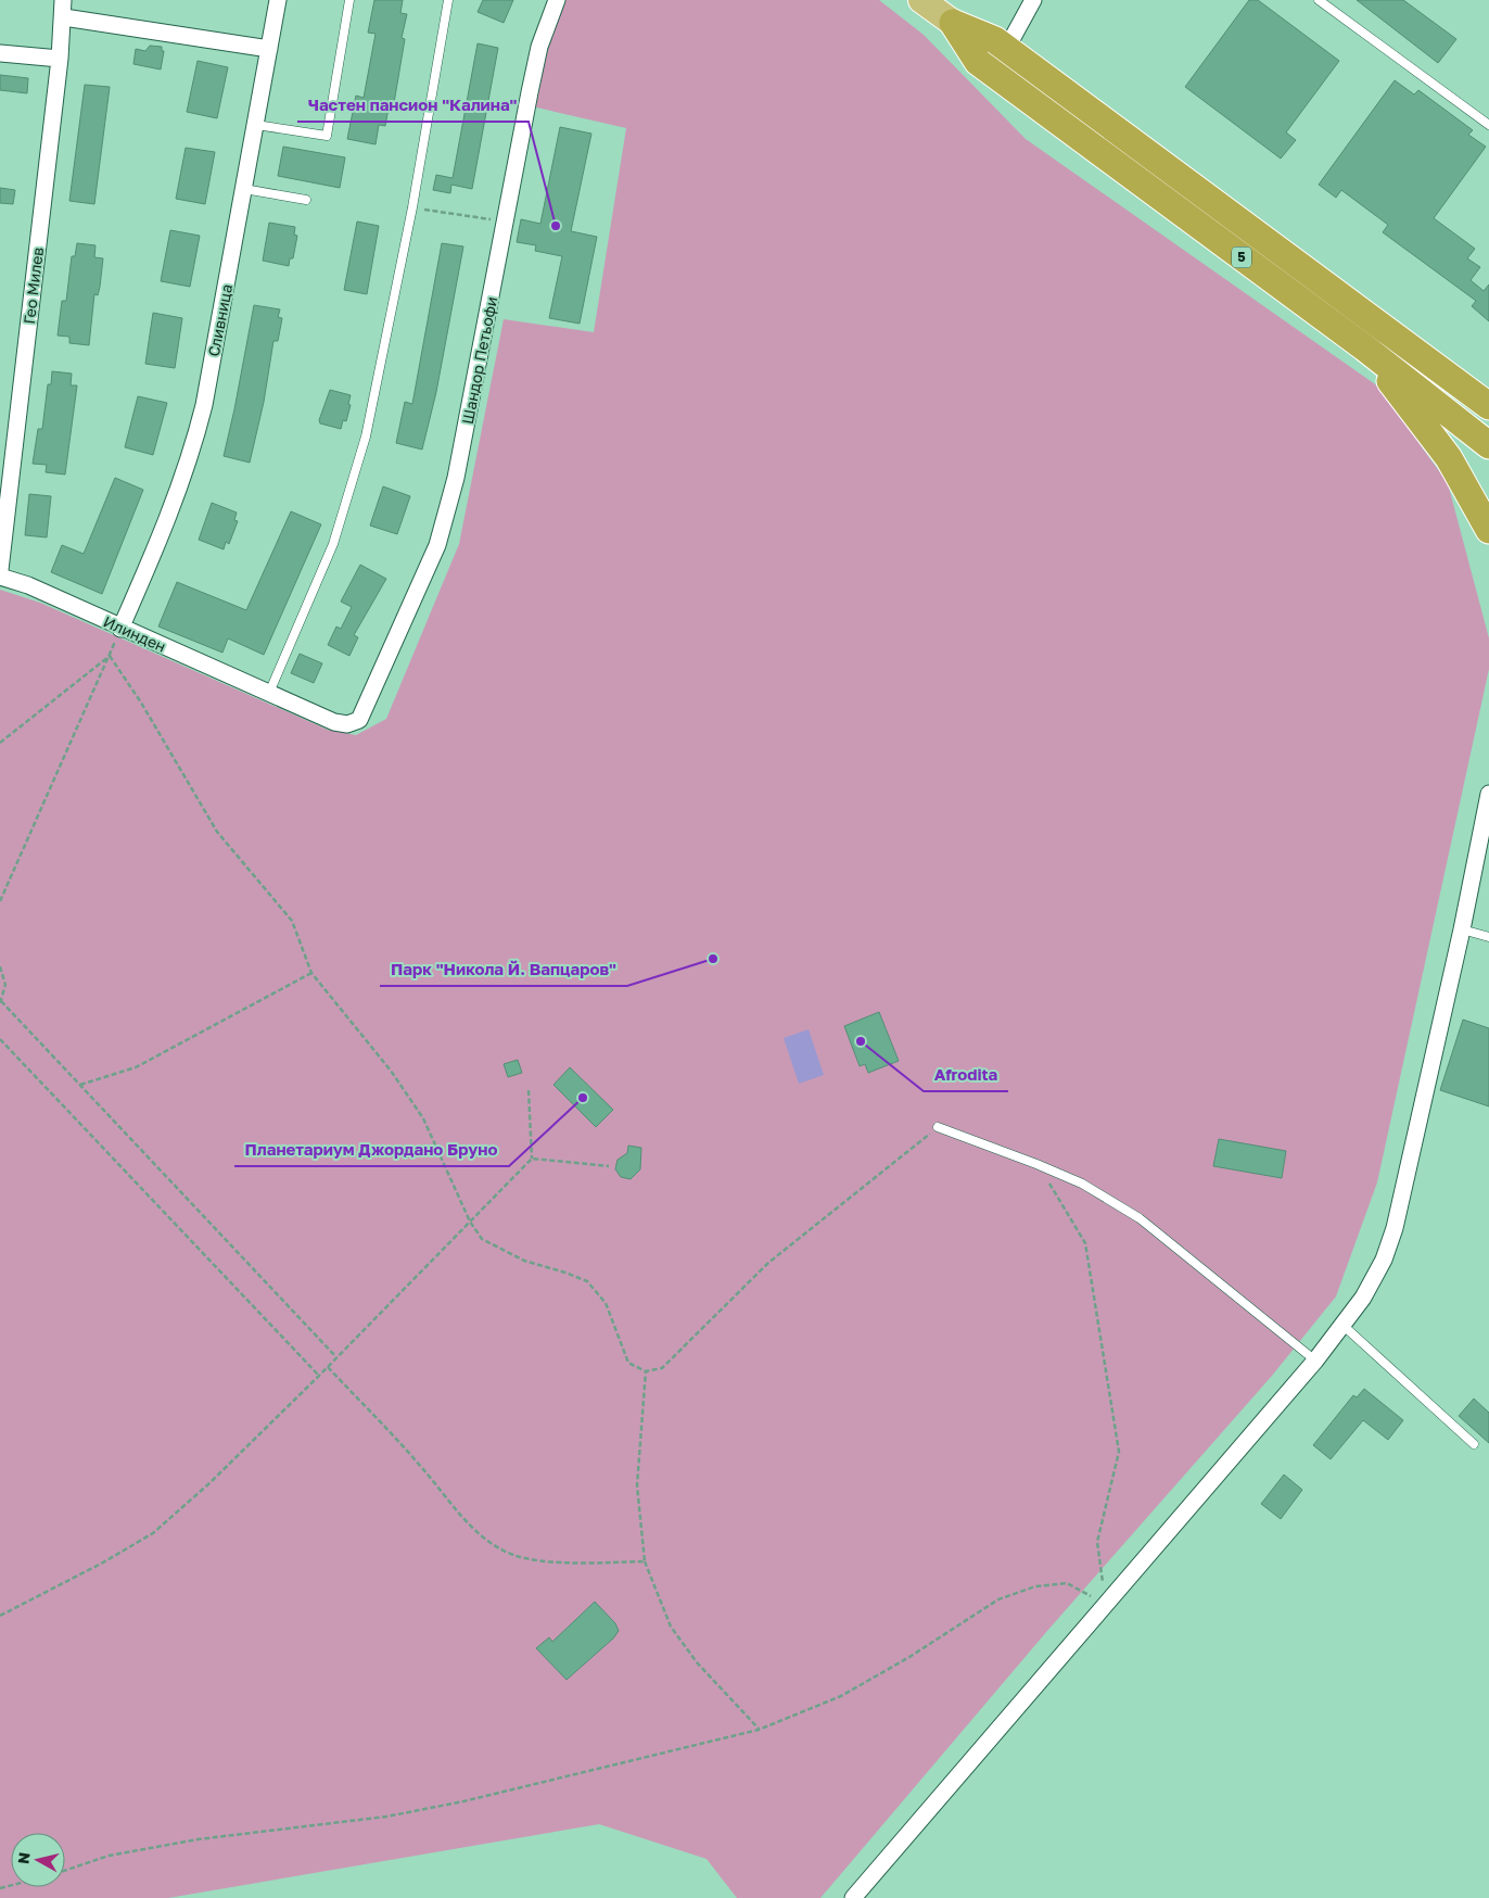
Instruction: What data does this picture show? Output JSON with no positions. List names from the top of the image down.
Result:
{
  "streets": {
    "highway": ["5"],
    "street": [
      "Гео Милев",
      "Сливница",
      "Шандор Петьофи",
      "Илинден"
    ]
  },
  "crossings": [
    ["Сливница", "Илинден"],
    ["Шандор Петьофи", "Илинден"]
  ],
  "places": [
    "Частен пансион \"Калина\"",
    "Парк \"Никола Й. Вапцаров\"",
    "Afrodita",
    "Планетариум Джордано Бруно"
  ],
  "north": "left"
}
